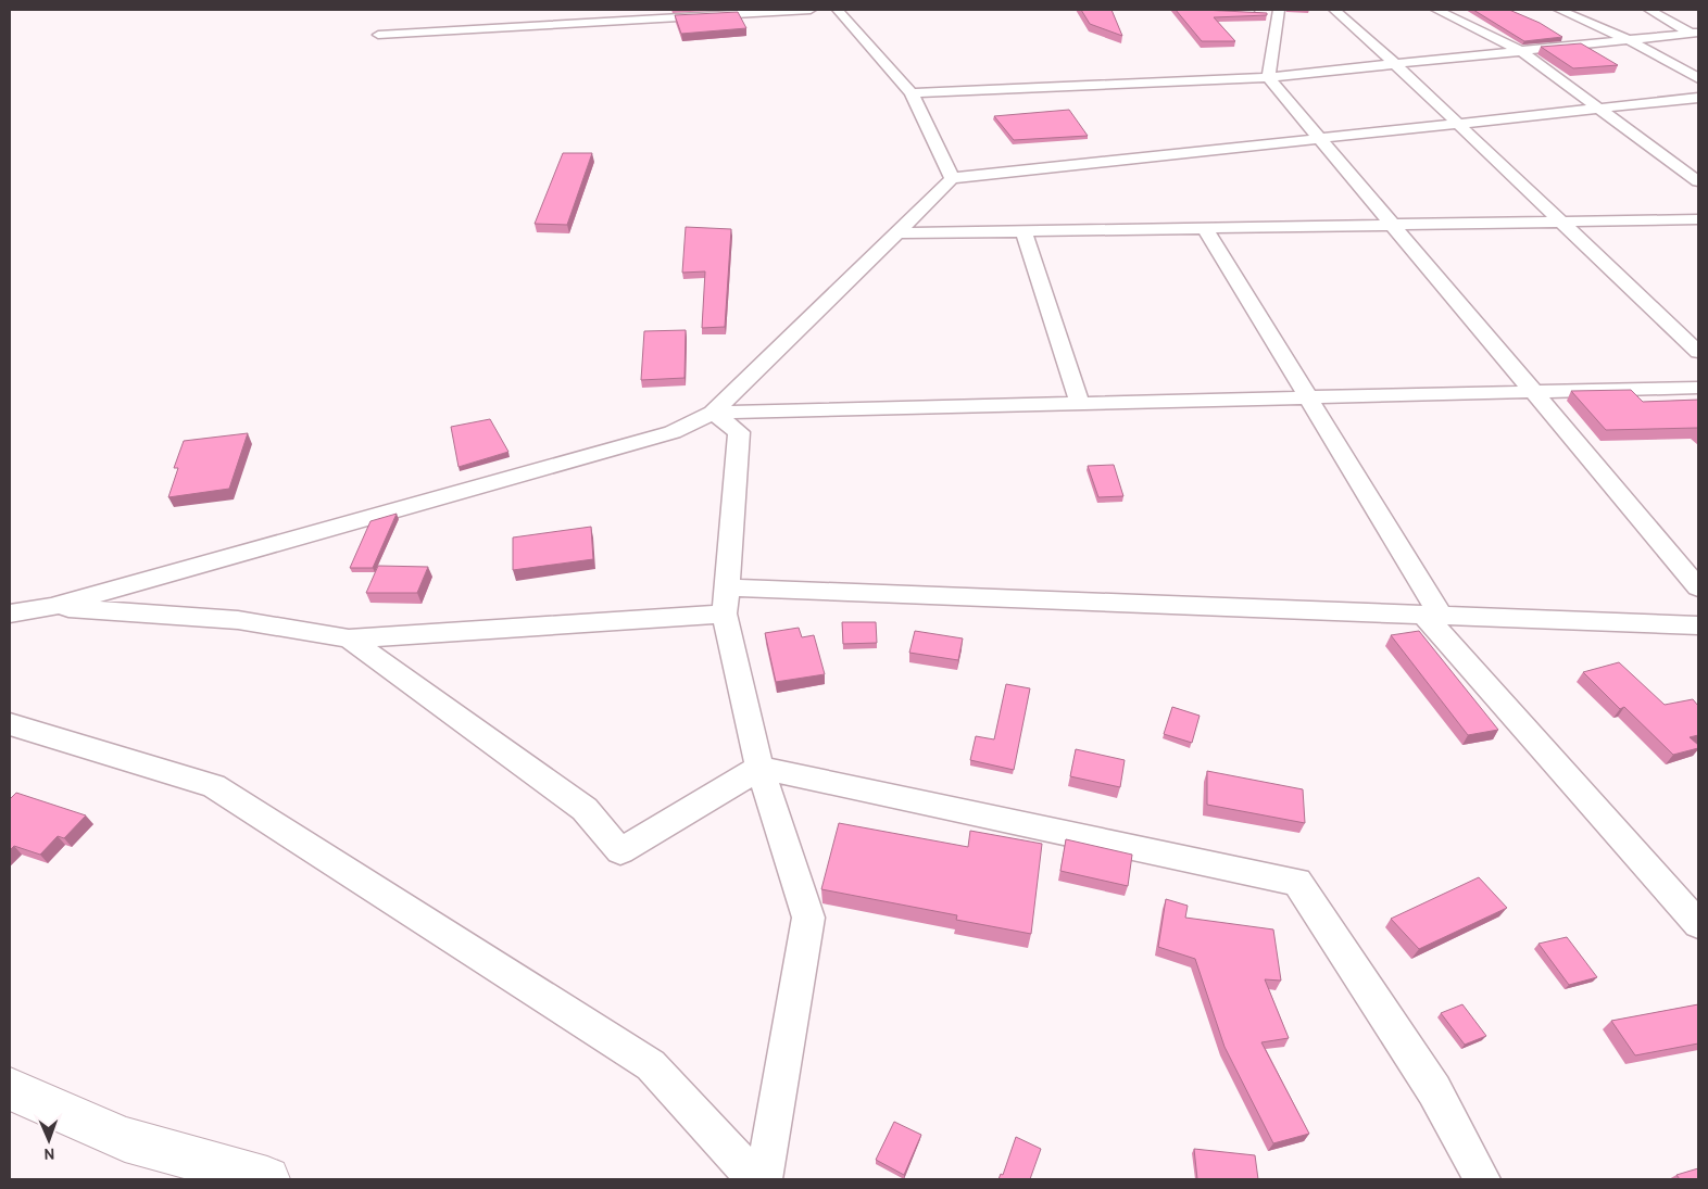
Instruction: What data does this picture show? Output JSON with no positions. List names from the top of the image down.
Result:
{
  "north": "bottom"
}
